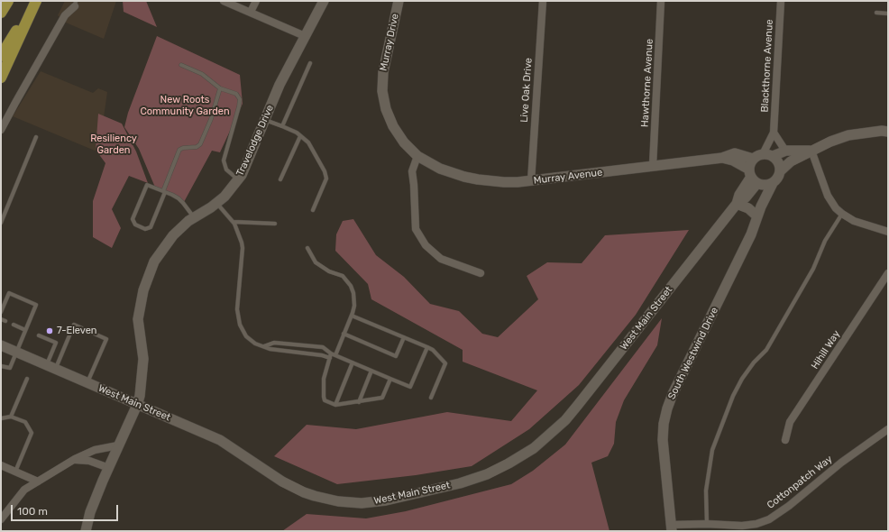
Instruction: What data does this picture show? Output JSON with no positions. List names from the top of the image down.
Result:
{
  "streets": {
    "street": [
      "Murray Drive",
      "Blackthorne Avenue",
      "Hawthorne Avenue",
      "Live Oak Drive",
      "Travelodge Drive",
      "Murray Avenue",
      "West Main Street",
      "Hihill Way",
      "South Westwind Drive",
      "Cottonpatch Way"
    ]
  },
  "crossings": [
    ["Murray Drive", "Murray Avenue"],
    ["Blackthorne Avenue", "Murray Avenue"],
    ["Blackthorne Avenue", "West Main Street"],
    ["Blackthorne Avenue", "South Westwind Drive"],
    ["Hawthorne Avenue", "Murray Avenue"],
    ["Live Oak Drive", "Murray Avenue"],
    ["Travelodge Drive", "West Main Street"],
    ["Murray Avenue", "West Main Street"],
    ["Murray Avenue", "South Westwind Drive"],
    ["West Main Street", "South Westwind Drive"],
    ["South Westwind Drive", "Cottonpatch Way"]
  ],
  "parks": ["New Roots Community Garden", "Resiliency Garden"],
  "places": ["7-Eleven"],
  "scale_bar": "100 m"
}
